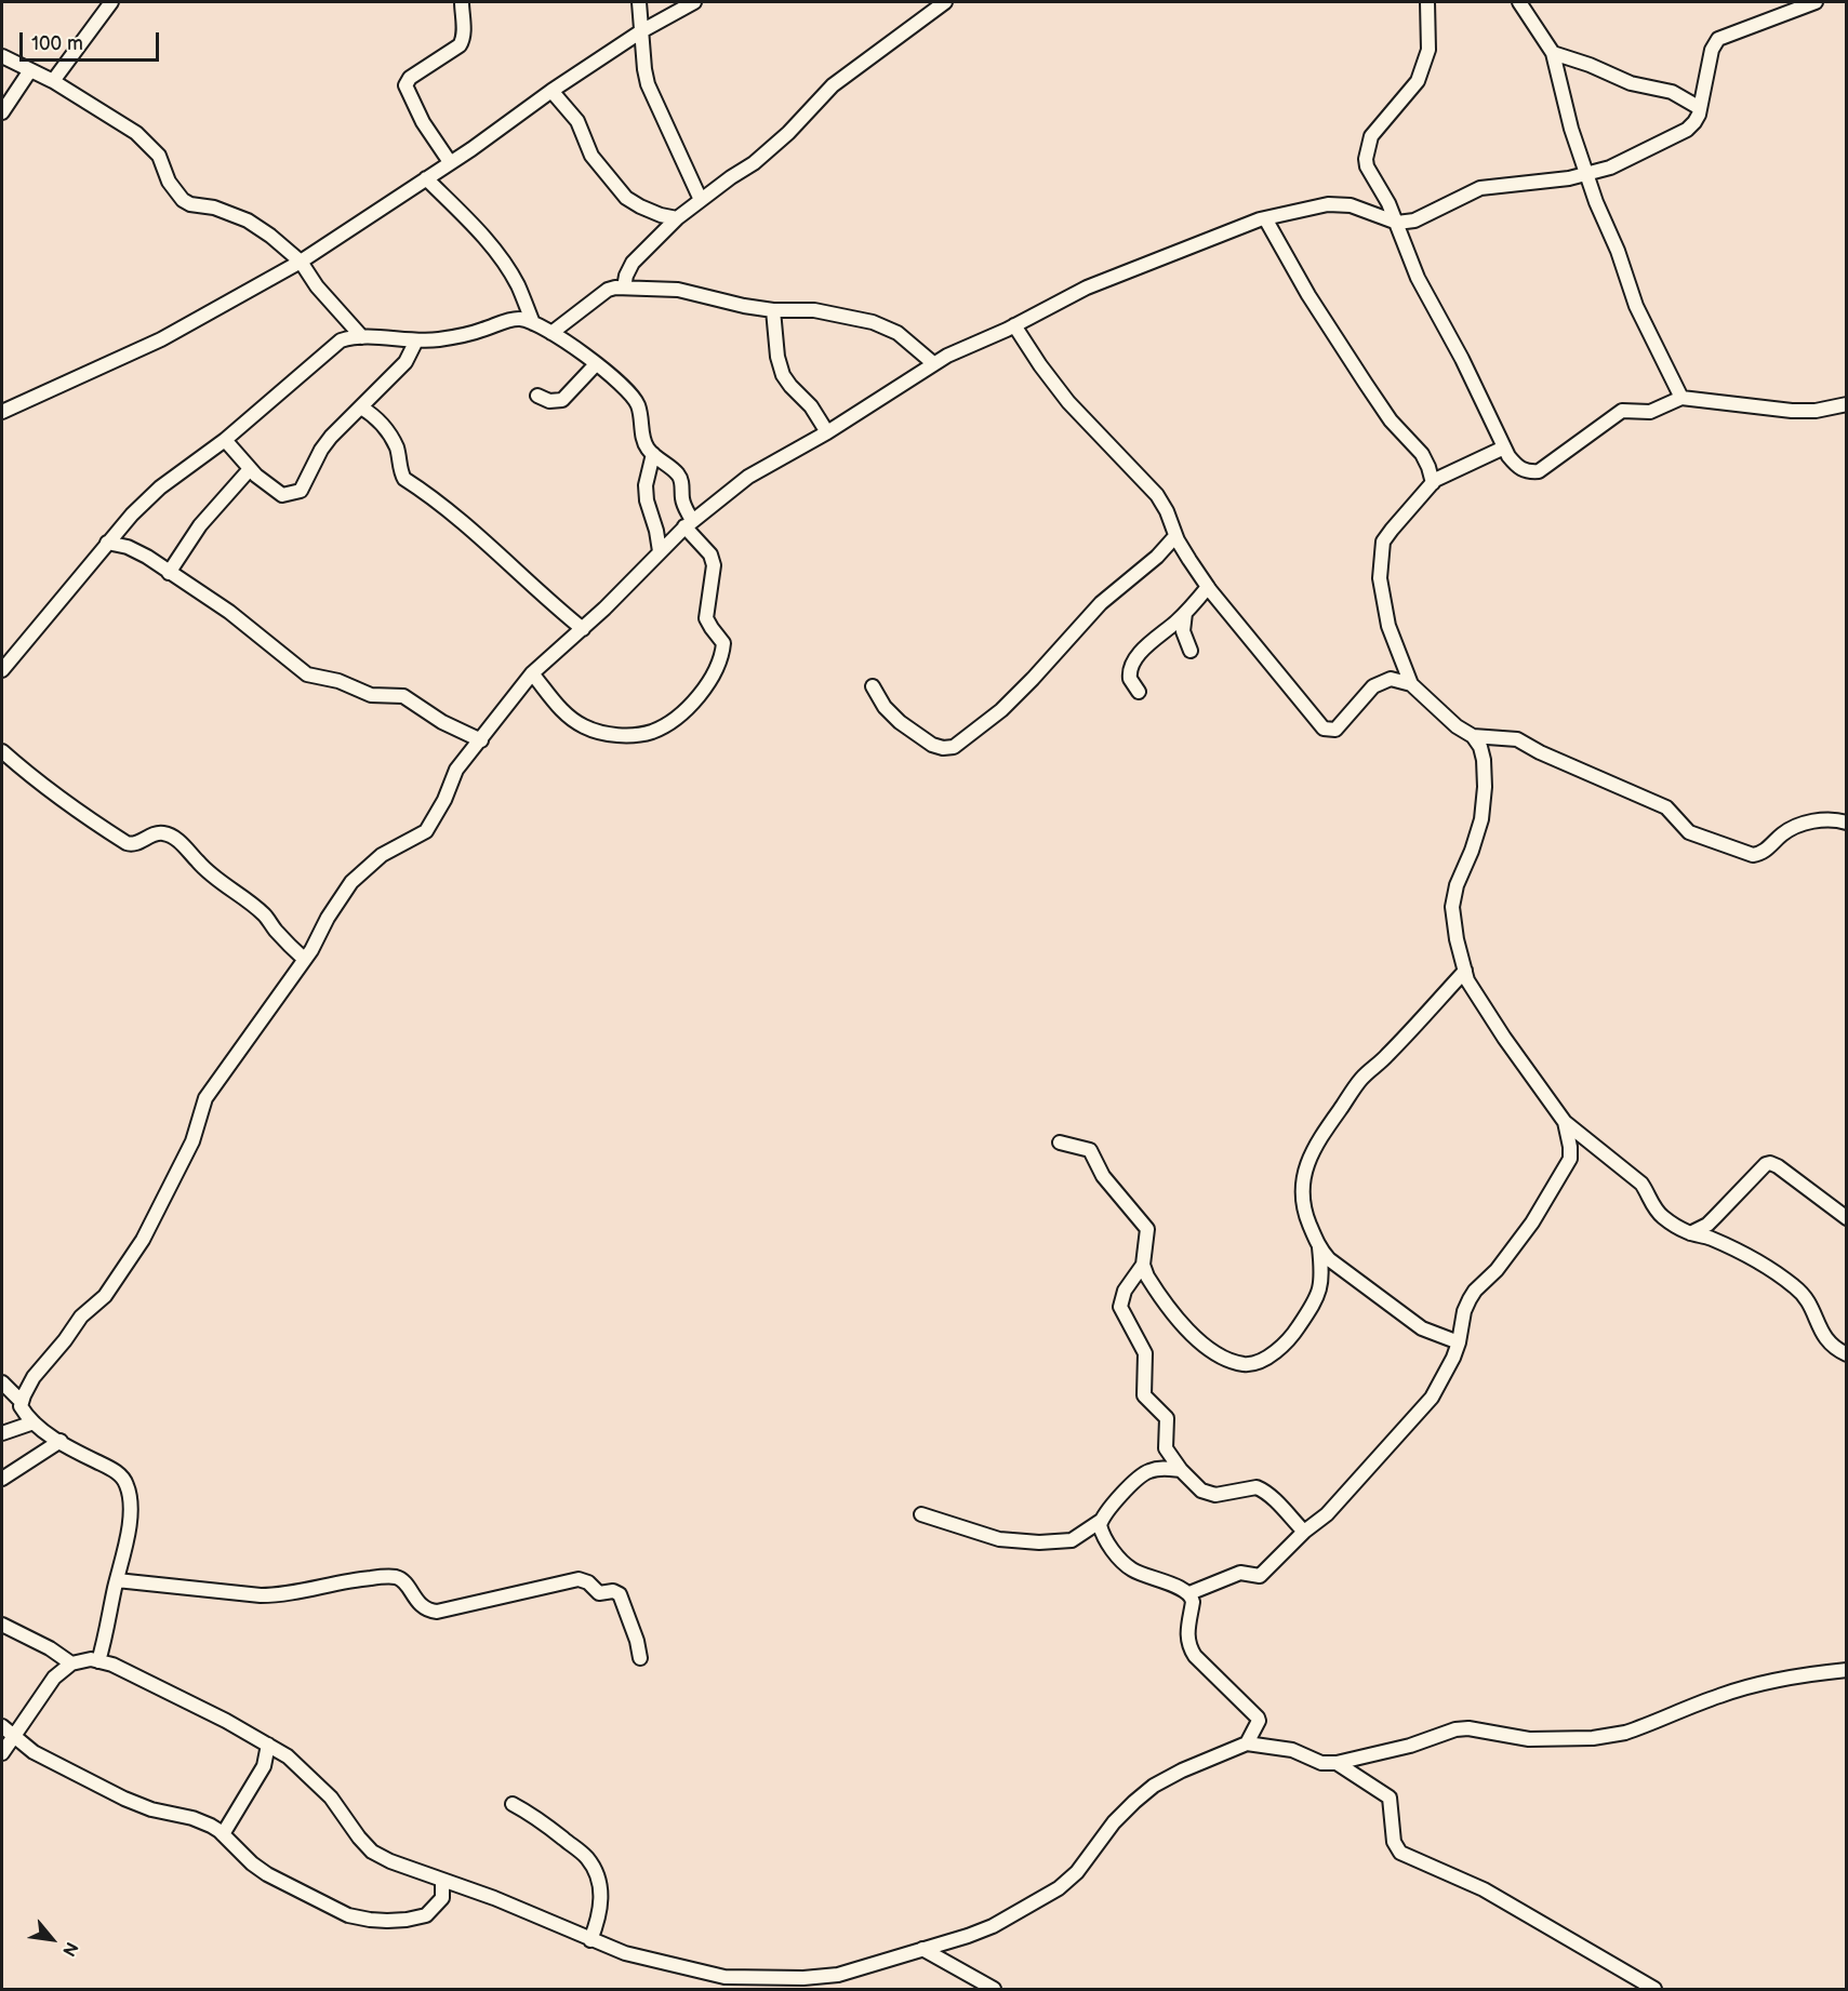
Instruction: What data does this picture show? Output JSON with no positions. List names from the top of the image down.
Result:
{
  "scale_bar": "100 m",
  "north": "bottom right"
}
